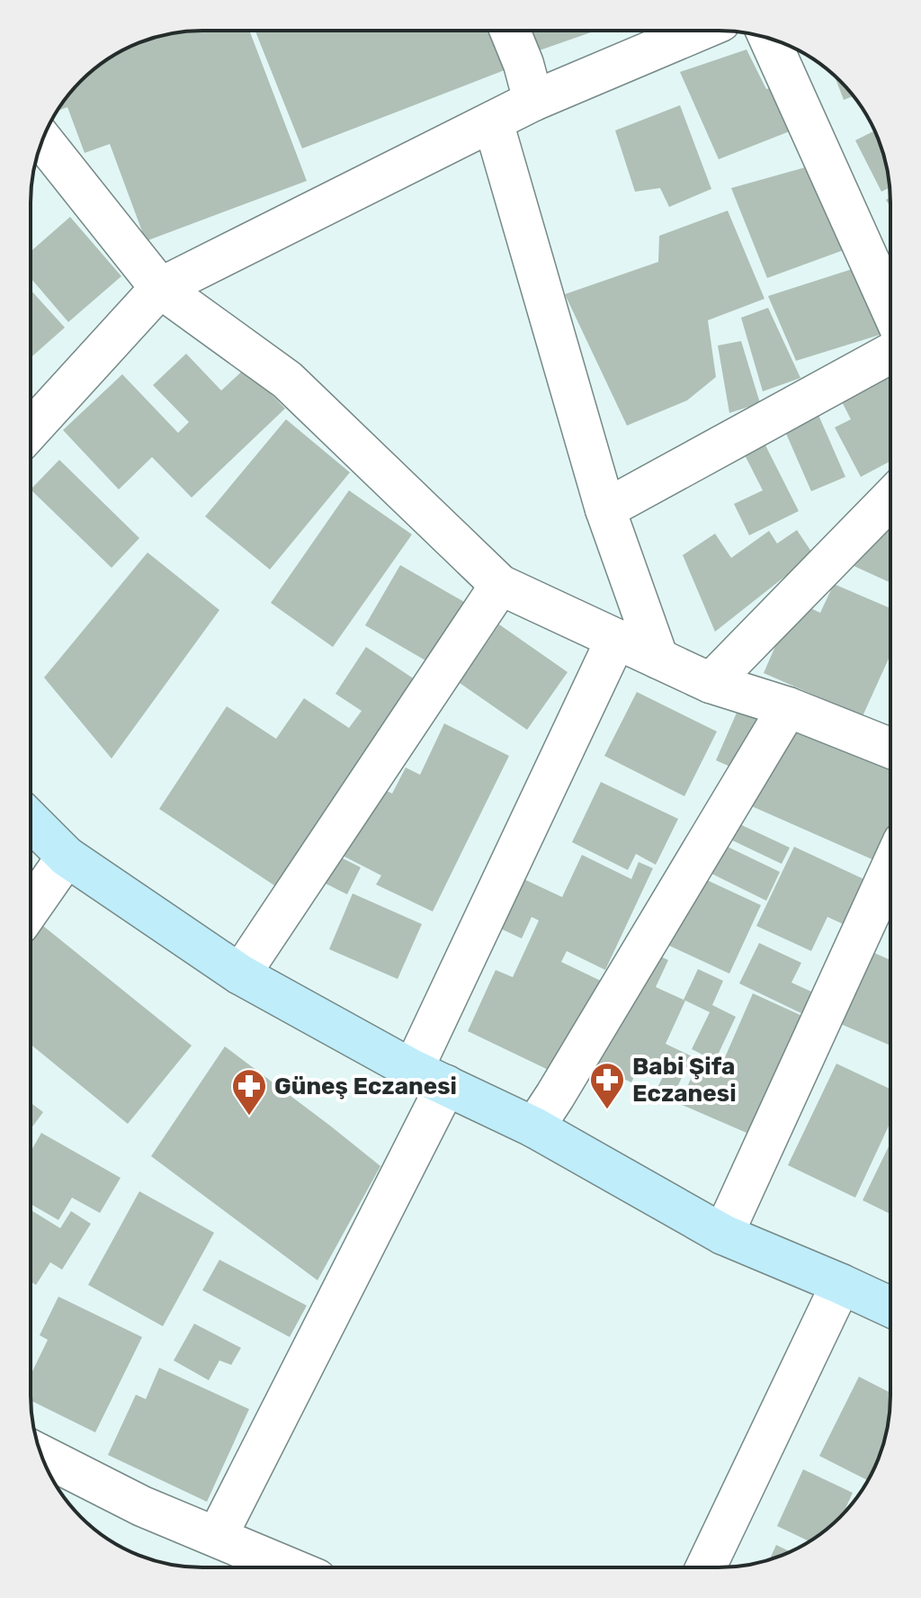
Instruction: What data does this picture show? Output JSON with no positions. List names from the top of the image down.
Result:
{
  "places": {
    "pharmacy": ["Babi Şifa Eczanesi", "Güneş Eczanesi"]
  }
}
